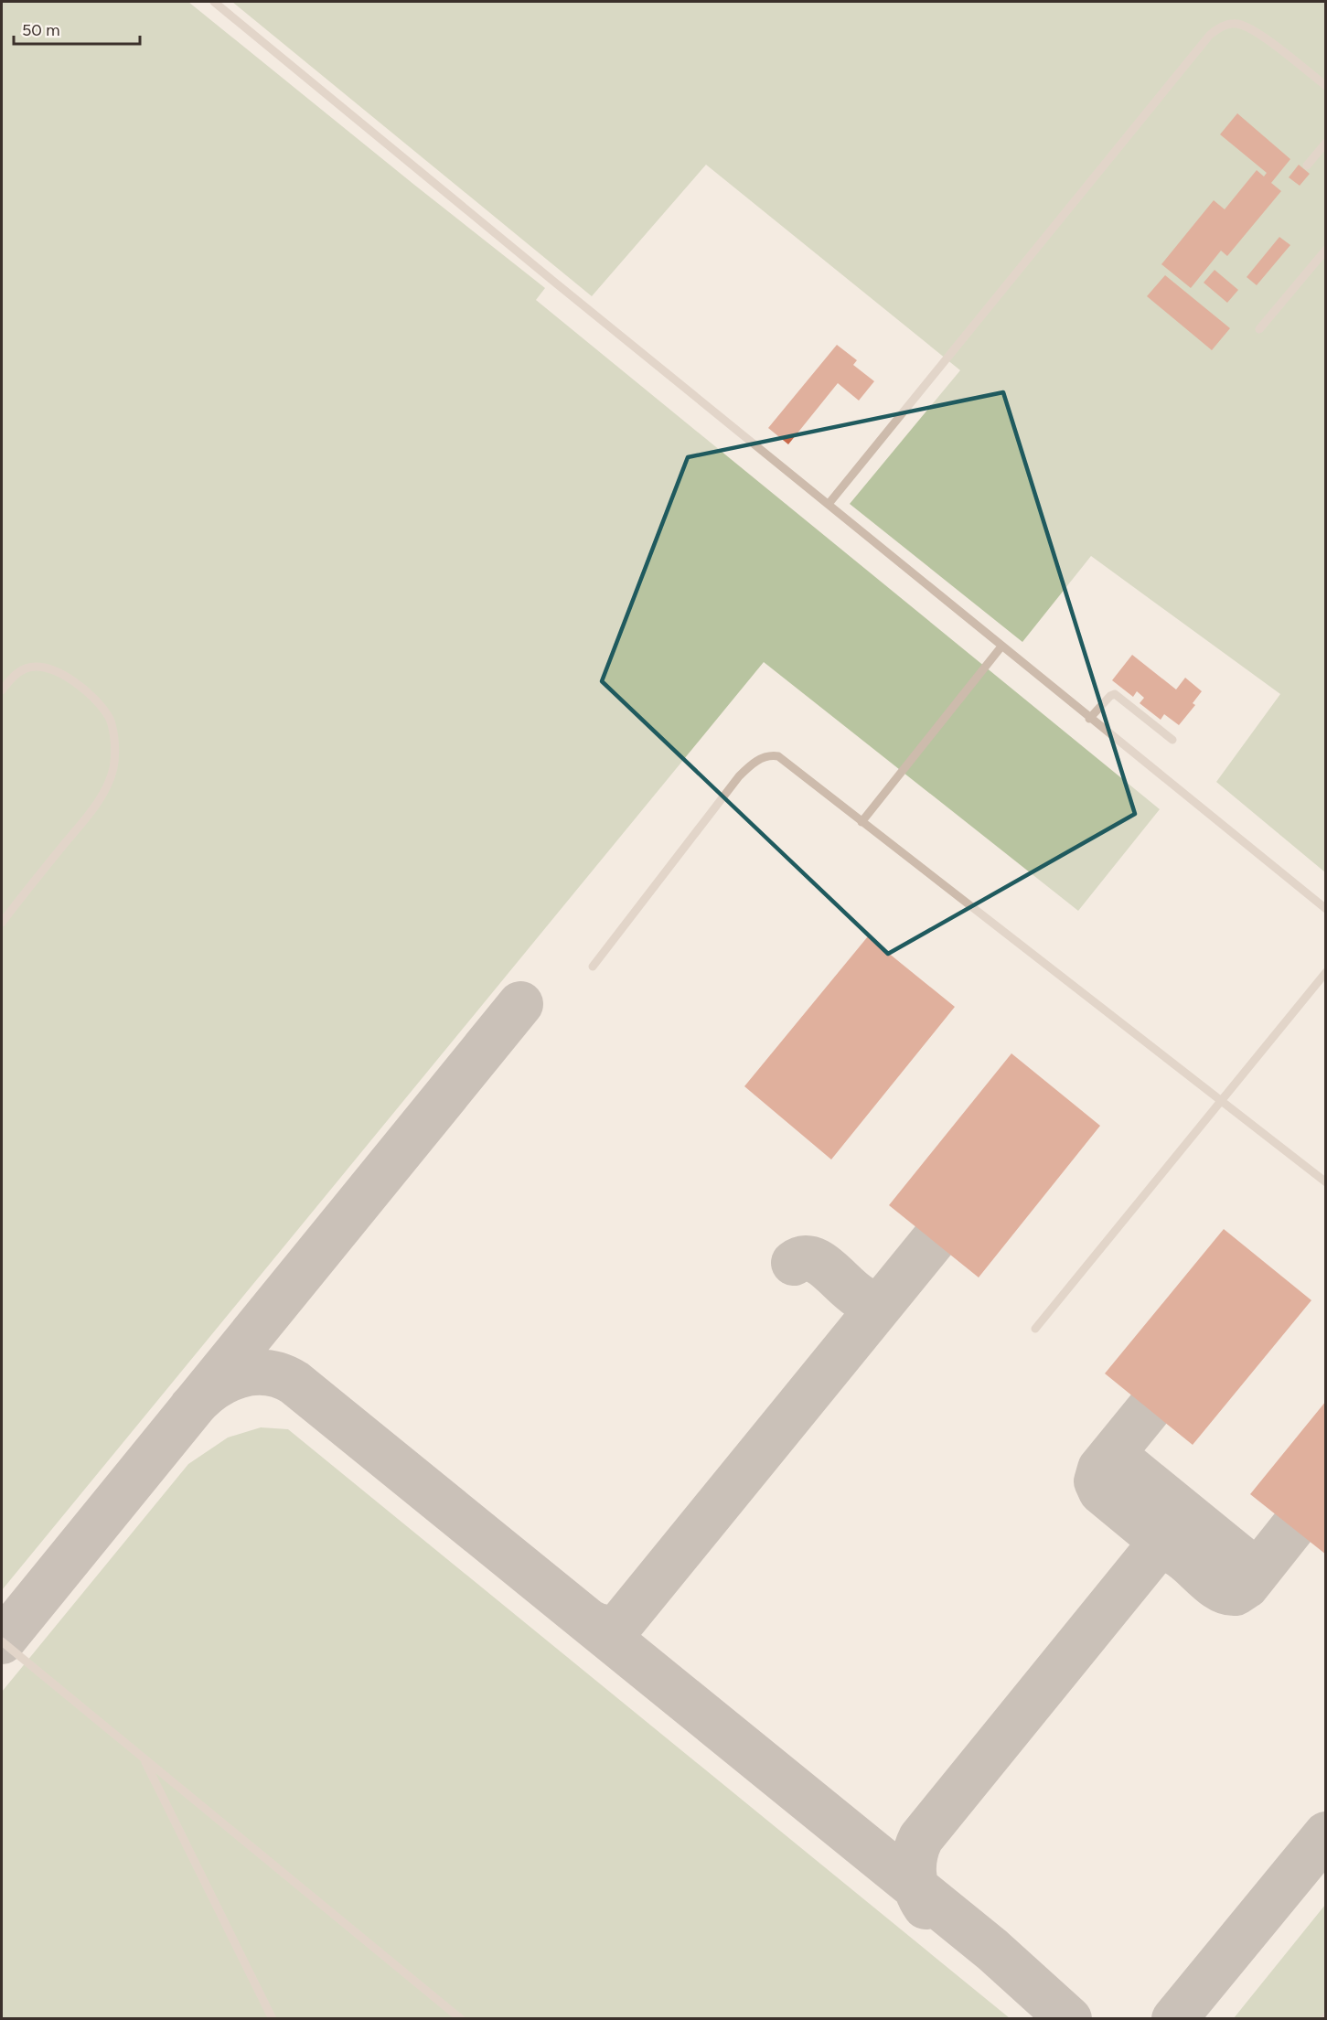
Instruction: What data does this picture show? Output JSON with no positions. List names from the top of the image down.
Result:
{
  "scale_bar": "50 m"
}
